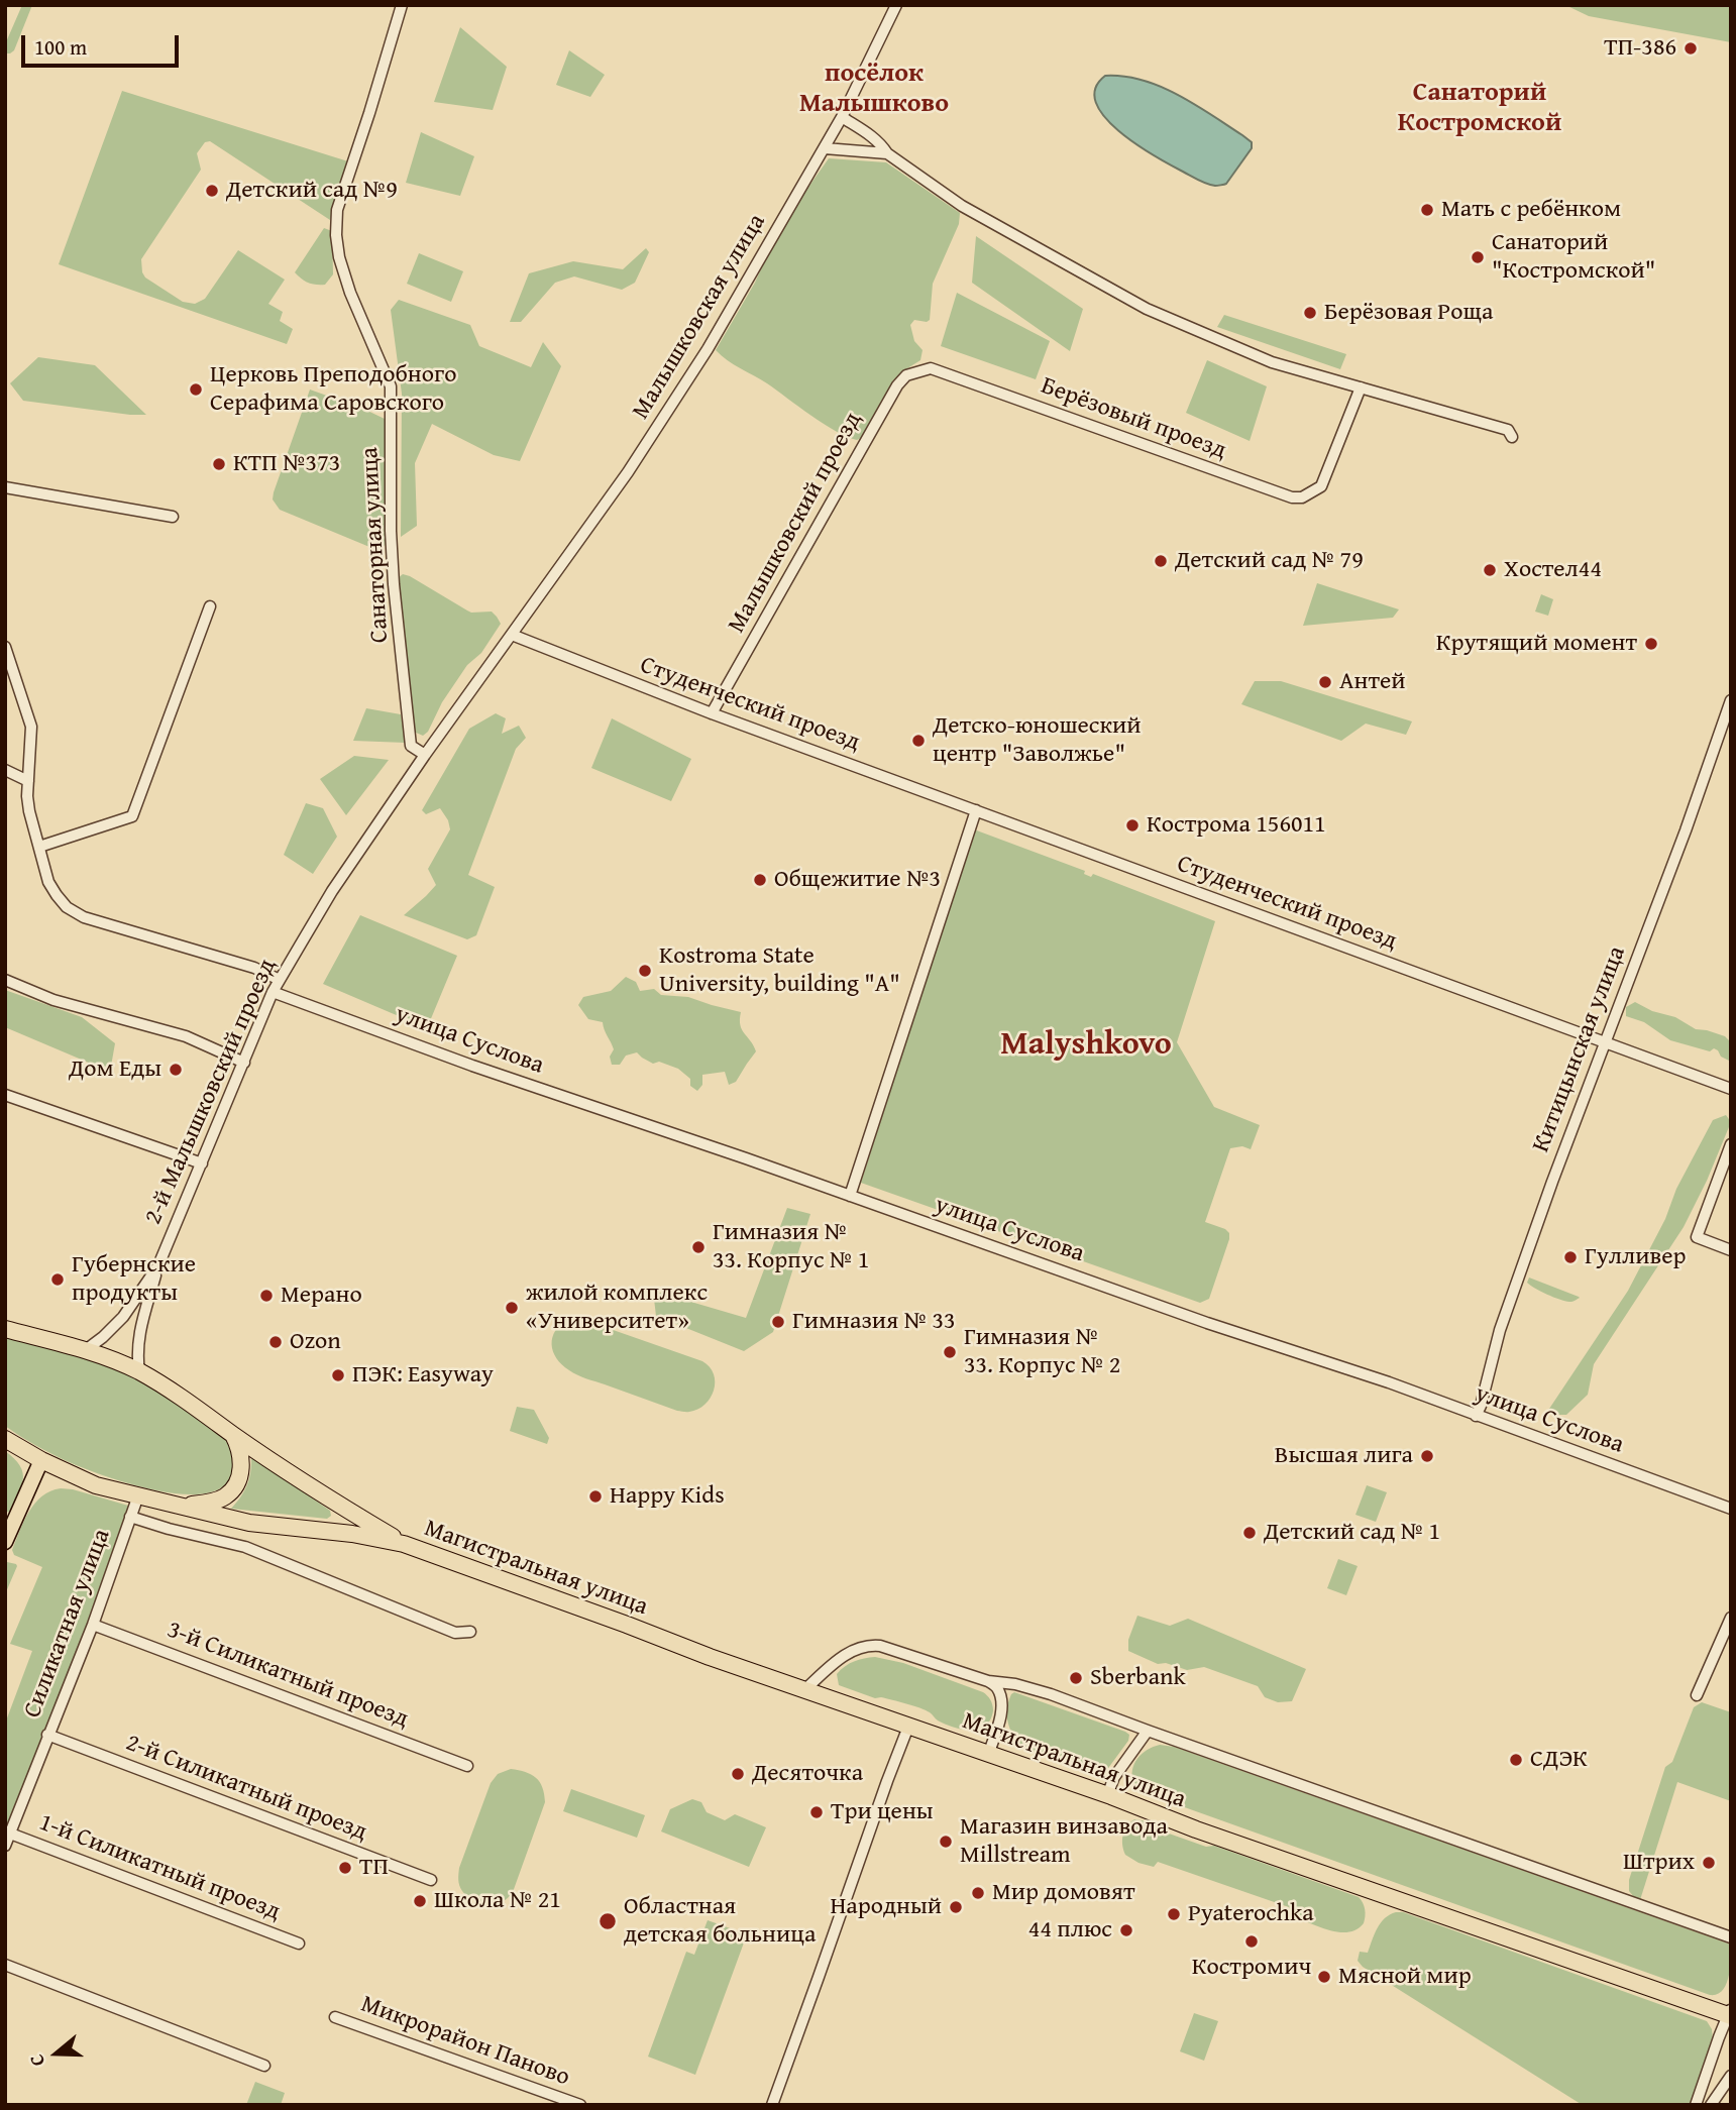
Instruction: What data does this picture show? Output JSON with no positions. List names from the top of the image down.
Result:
{
  "streets": {
    "highway": ["Магистральная улица"],
    "street": [
      "Малышковская улица",
      "Берёзовый проезд",
      "Малышковский проезд",
      "Санаторная улица",
      "Студенческий проезд",
      "улица Суслова",
      "Китицынская улица",
      "2-й Малышковский проезд",
      "Силикатная улица",
      "3-й Силикатный проезд",
      "2-й Силикатный проезд",
      "1-й Силикатный проезд",
      "Микрорайон Паново"
    ]
  },
  "crossings": [
    ["Малышковская улица", "Студенческий проезд"],
    ["Малышковская улица", "2-й Малышковский проезд"],
    ["Берёзовый проезд", "Малышковский проезд"],
    ["Малышковский проезд", "Студенческий проезд"],
    ["Санаторная улица", "2-й Малышковский проезд"],
    ["Студенческий проезд", "Китицынская улица"],
    ["Студенческий проезд", "2-й Малышковский проезд"],
    ["улица Суслова", "Китицынская улица"],
    ["улица Суслова", "2-й Малышковский проезд"],
    ["2-й Малышковский проезд", "Магистральная улица"],
    ["Магистральная улица", "Силикатная улица"],
    ["Силикатная улица", "3-й Силикатный проезд"],
    ["Силикатная улица", "2-й Силикатный проезд"],
    ["Силикатная улица", "1-й Силикатный проезд"]
  ],
  "districts": ["посёлок Малышково", "Санаторий Костромской", "Malyshkovo"],
  "places": [
    "ТП-386",
    "Детский сад №9",
    "Мать с ребёнком",
    "Санаторий \"Костромской\"",
    "Берёзовая Роща",
    "Церковь Преподобного Серафима Саровского",
    "КТП №373",
    "Детский сад № 79",
    "Хостел44",
    "Крутящий момент",
    "Антей",
    "Детско-юношеский центр \"Заволжье\"",
    "Кострома 156011",
    "Общежитие №3",
    "Kostroma State University, building \"A\"",
    "Дом Еды",
    "Гимназия № 33. Корпус № 1",
    "Гулливер",
    "Губернские продукты",
    "Мерано",
    "жилой комплекс «Университет»",
    "Гимназия № 33",
    "Ozon",
    "Гимназия № 33. Корпус № 2",
    "ПЭК: Easyway",
    "Высшая лига",
    "Happy Kids",
    "Детский сад № 1",
    "Sberbank",
    "СДЭК",
    "Десяточка",
    "Три цены",
    "Магазин винзавода Millstream",
    "Штрих",
    "ТП",
    "Мир домовят",
    "Школа № 21",
    "Народный",
    "Pyaterochka",
    "Областная детская больница",
    "44 плюс",
    "Костромич",
    "Мясной мир"
  ],
  "scale_bar": "100 m",
  "north": "left"
}
